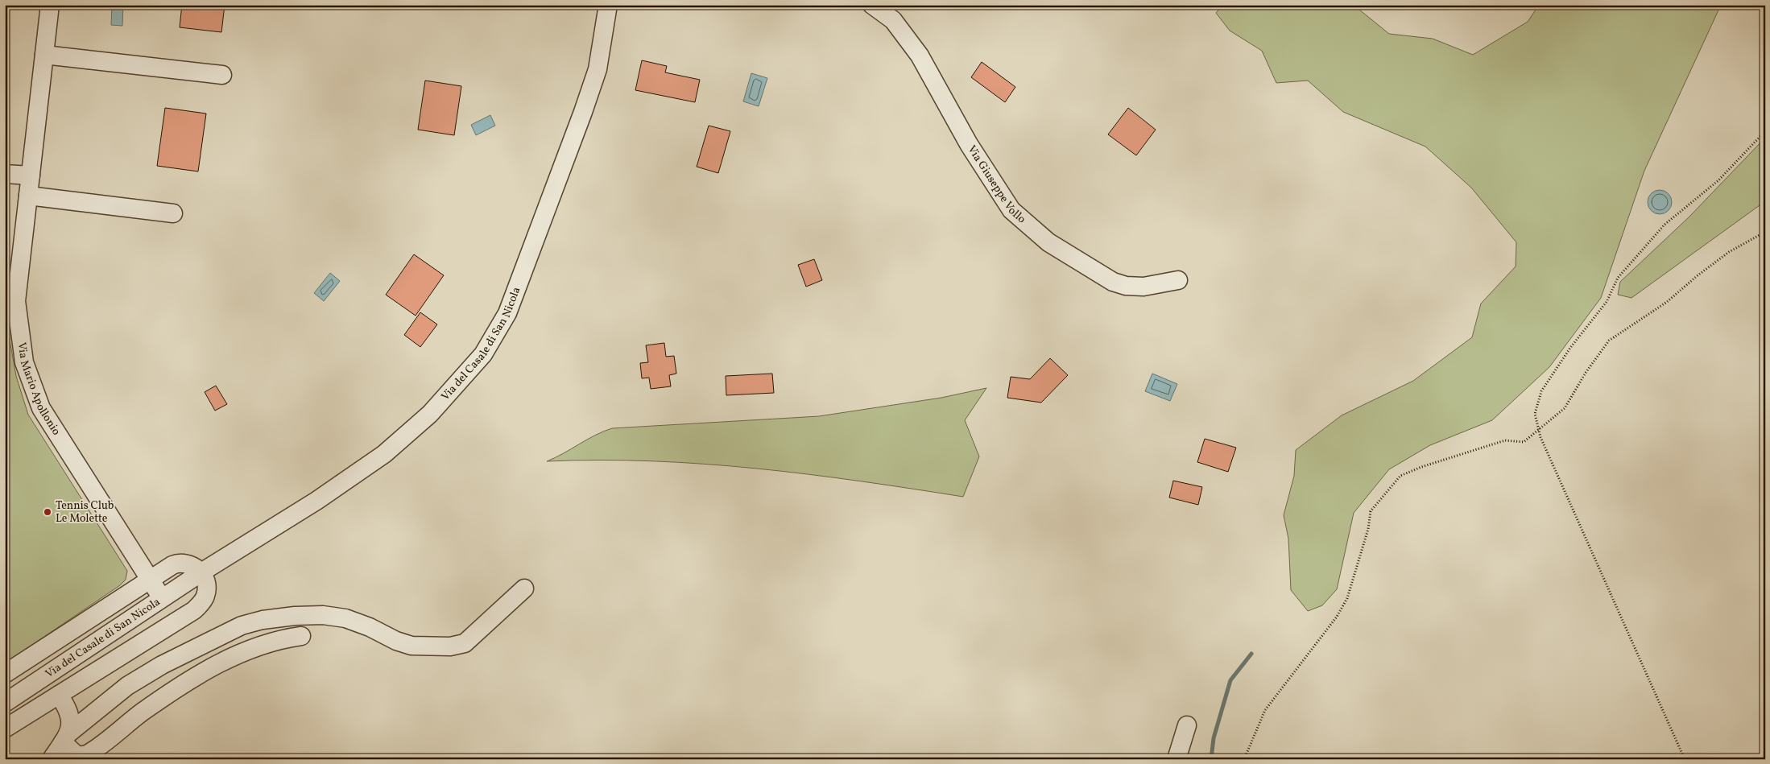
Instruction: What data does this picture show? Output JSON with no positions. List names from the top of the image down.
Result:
{
  "streets": {
    "street": ["Via Giuseppe Vollo", "Via del Casale di San Nicola", "Via Mario Apollonio"]
  },
  "crossings": [
    ["Via del Casale di San Nicola", "Via Mario Apollonio"]
  ],
  "places": ["Tennis Club Le Molette"]
}
